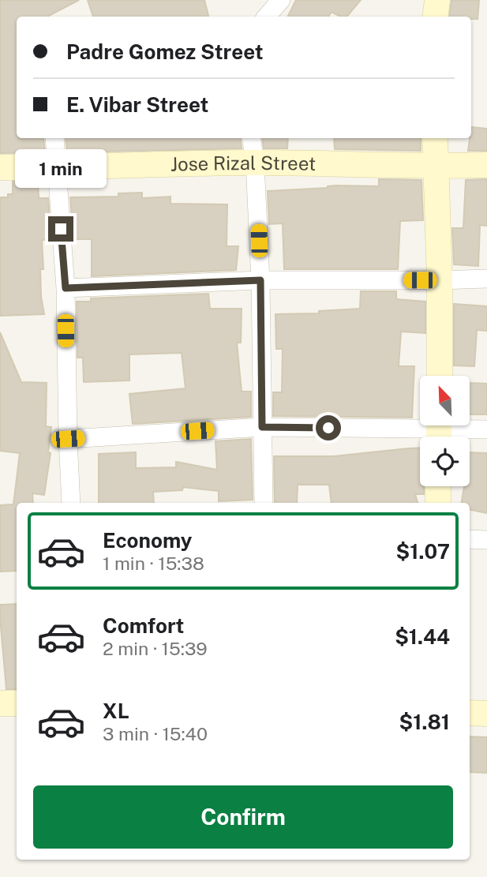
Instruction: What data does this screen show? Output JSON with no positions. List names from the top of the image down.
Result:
{
  "streets": {
    "street": ["Jose Rizal Street"]
  },
  "north": "top left",
  "page": {
    "banner": ["Padre Gomez Street", "E. Vibar Street"],
    "bubble": "1 min",
    "list": [
      {
        "name": "Economy",
        "note": "1 min · 15:38",
        "value": "$1.07"
      },
      {
        "name": "Comfort",
        "note": "2 min · 15:39",
        "value": "$1.44"
      },
      {
        "name": "XL",
        "note": "3 min · 15:40",
        "value": "$1.81"
      }
    ],
    "buttons": "Confirm"
  }
}
